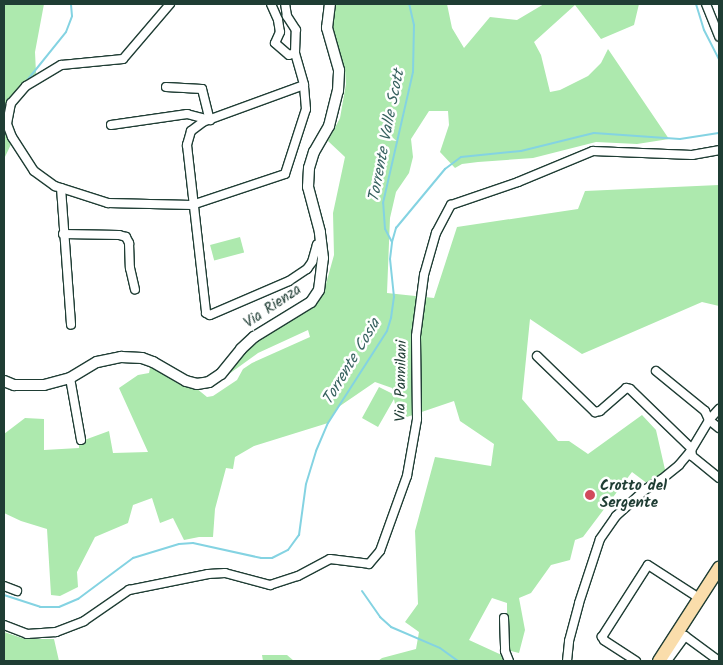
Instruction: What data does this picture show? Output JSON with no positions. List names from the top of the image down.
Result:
{
  "streets": {
    "street": ["Via Rienza", "Via Pannilani"]
  },
  "water": ["Torrente Valle Scott", "Torrente Cosia"],
  "places": ["Crotto del Sergente"]
}
